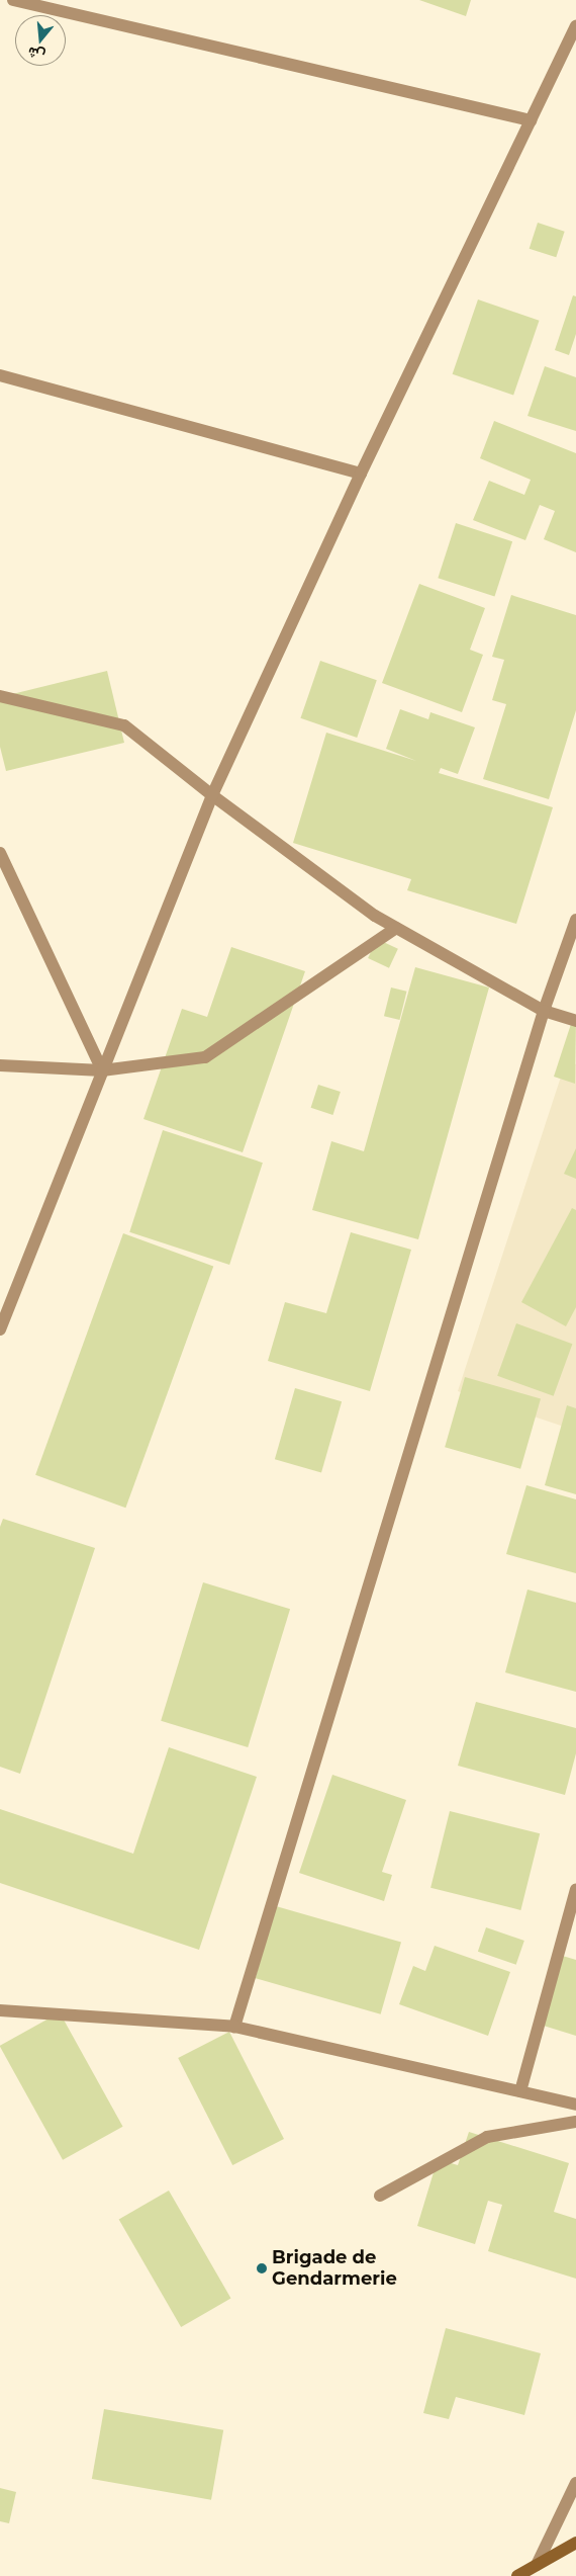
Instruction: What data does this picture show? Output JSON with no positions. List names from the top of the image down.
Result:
{
  "places": ["Brigade de Gendarmerie"],
  "north": "bottom"
}
